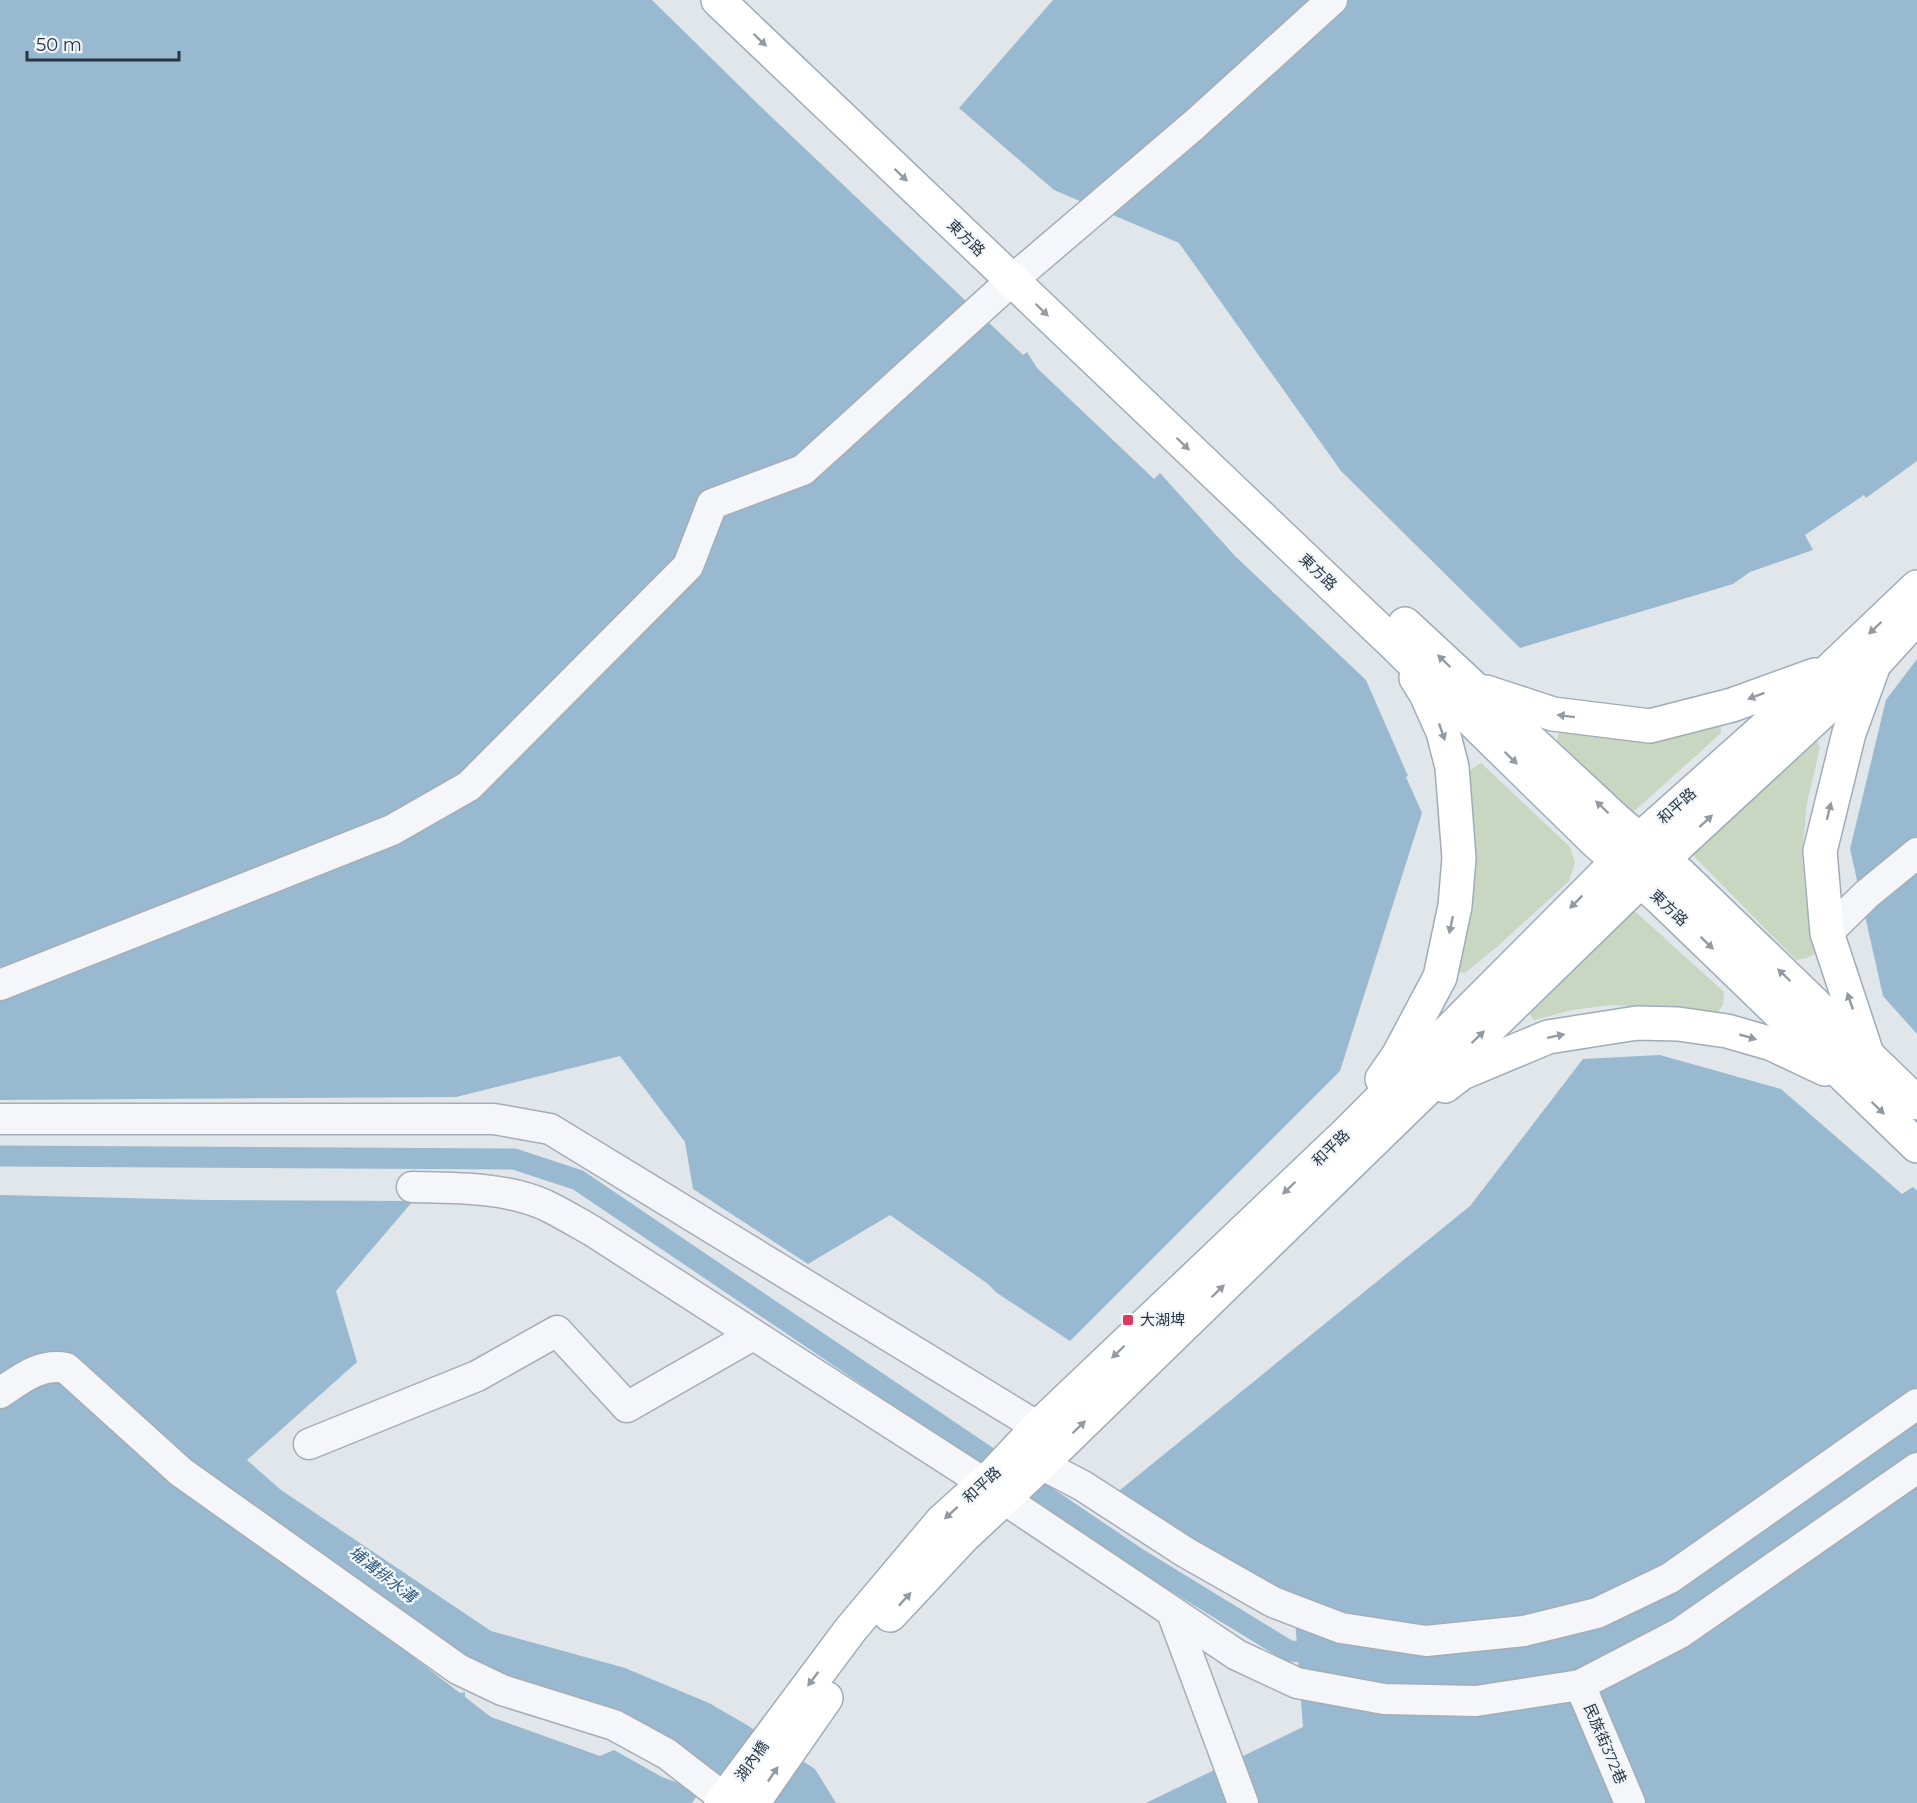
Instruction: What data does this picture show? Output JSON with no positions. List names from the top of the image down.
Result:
{
  "streets": {
    "main road": ["東方路", "和平路", "湖內橋"],
    "lane": ["民族街372巷"]
  },
  "crossings": [
    ["東方路", "和平路"],
    ["和平路", "湖內橋"]
  ],
  "water": ["埔溝排水溝"],
  "places": {
    "transit": ["大湖埤"]
  },
  "scale_bar": "50 m"
}
